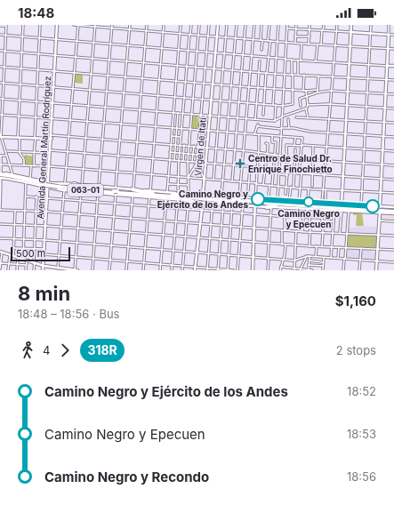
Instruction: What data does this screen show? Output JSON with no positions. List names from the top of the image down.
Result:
{
  "streets": {
    "highway": ["063-01"],
    "street": ["Virgen de Itatí", "Avenida General Martín Rodríguez"]
  },
  "crossings": [
    ["Virgen de Itatí", "063-01"]
  ],
  "places": {
    "health": ["Centro de Salud Dr. Enrique Finochietto"],
    "other": ["Camino Negro y Ejército de los Andes", "Camino Negro y Epecuen"]
  },
  "lines": ["bus line 318R"],
  "scale_bar": "500 m",
  "page": {
    "status": "18:48",
    "scale": "500 m",
    "heading": ["8 min", "18:48 – 18:56 · Bus", "$1,160"],
    "legs": ["4", "318R", "2 stops"],
    "list": [
      {
        "name": "Camino Negro y Ejército de los Andes",
        "value": "18:52"
      },
      {
        "name": "Camino Negro y Epecuen",
        "value": "18:53"
      },
      {
        "name": "Camino Negro y Recondo",
        "value": "18:56"
      }
    ]
  }
}
